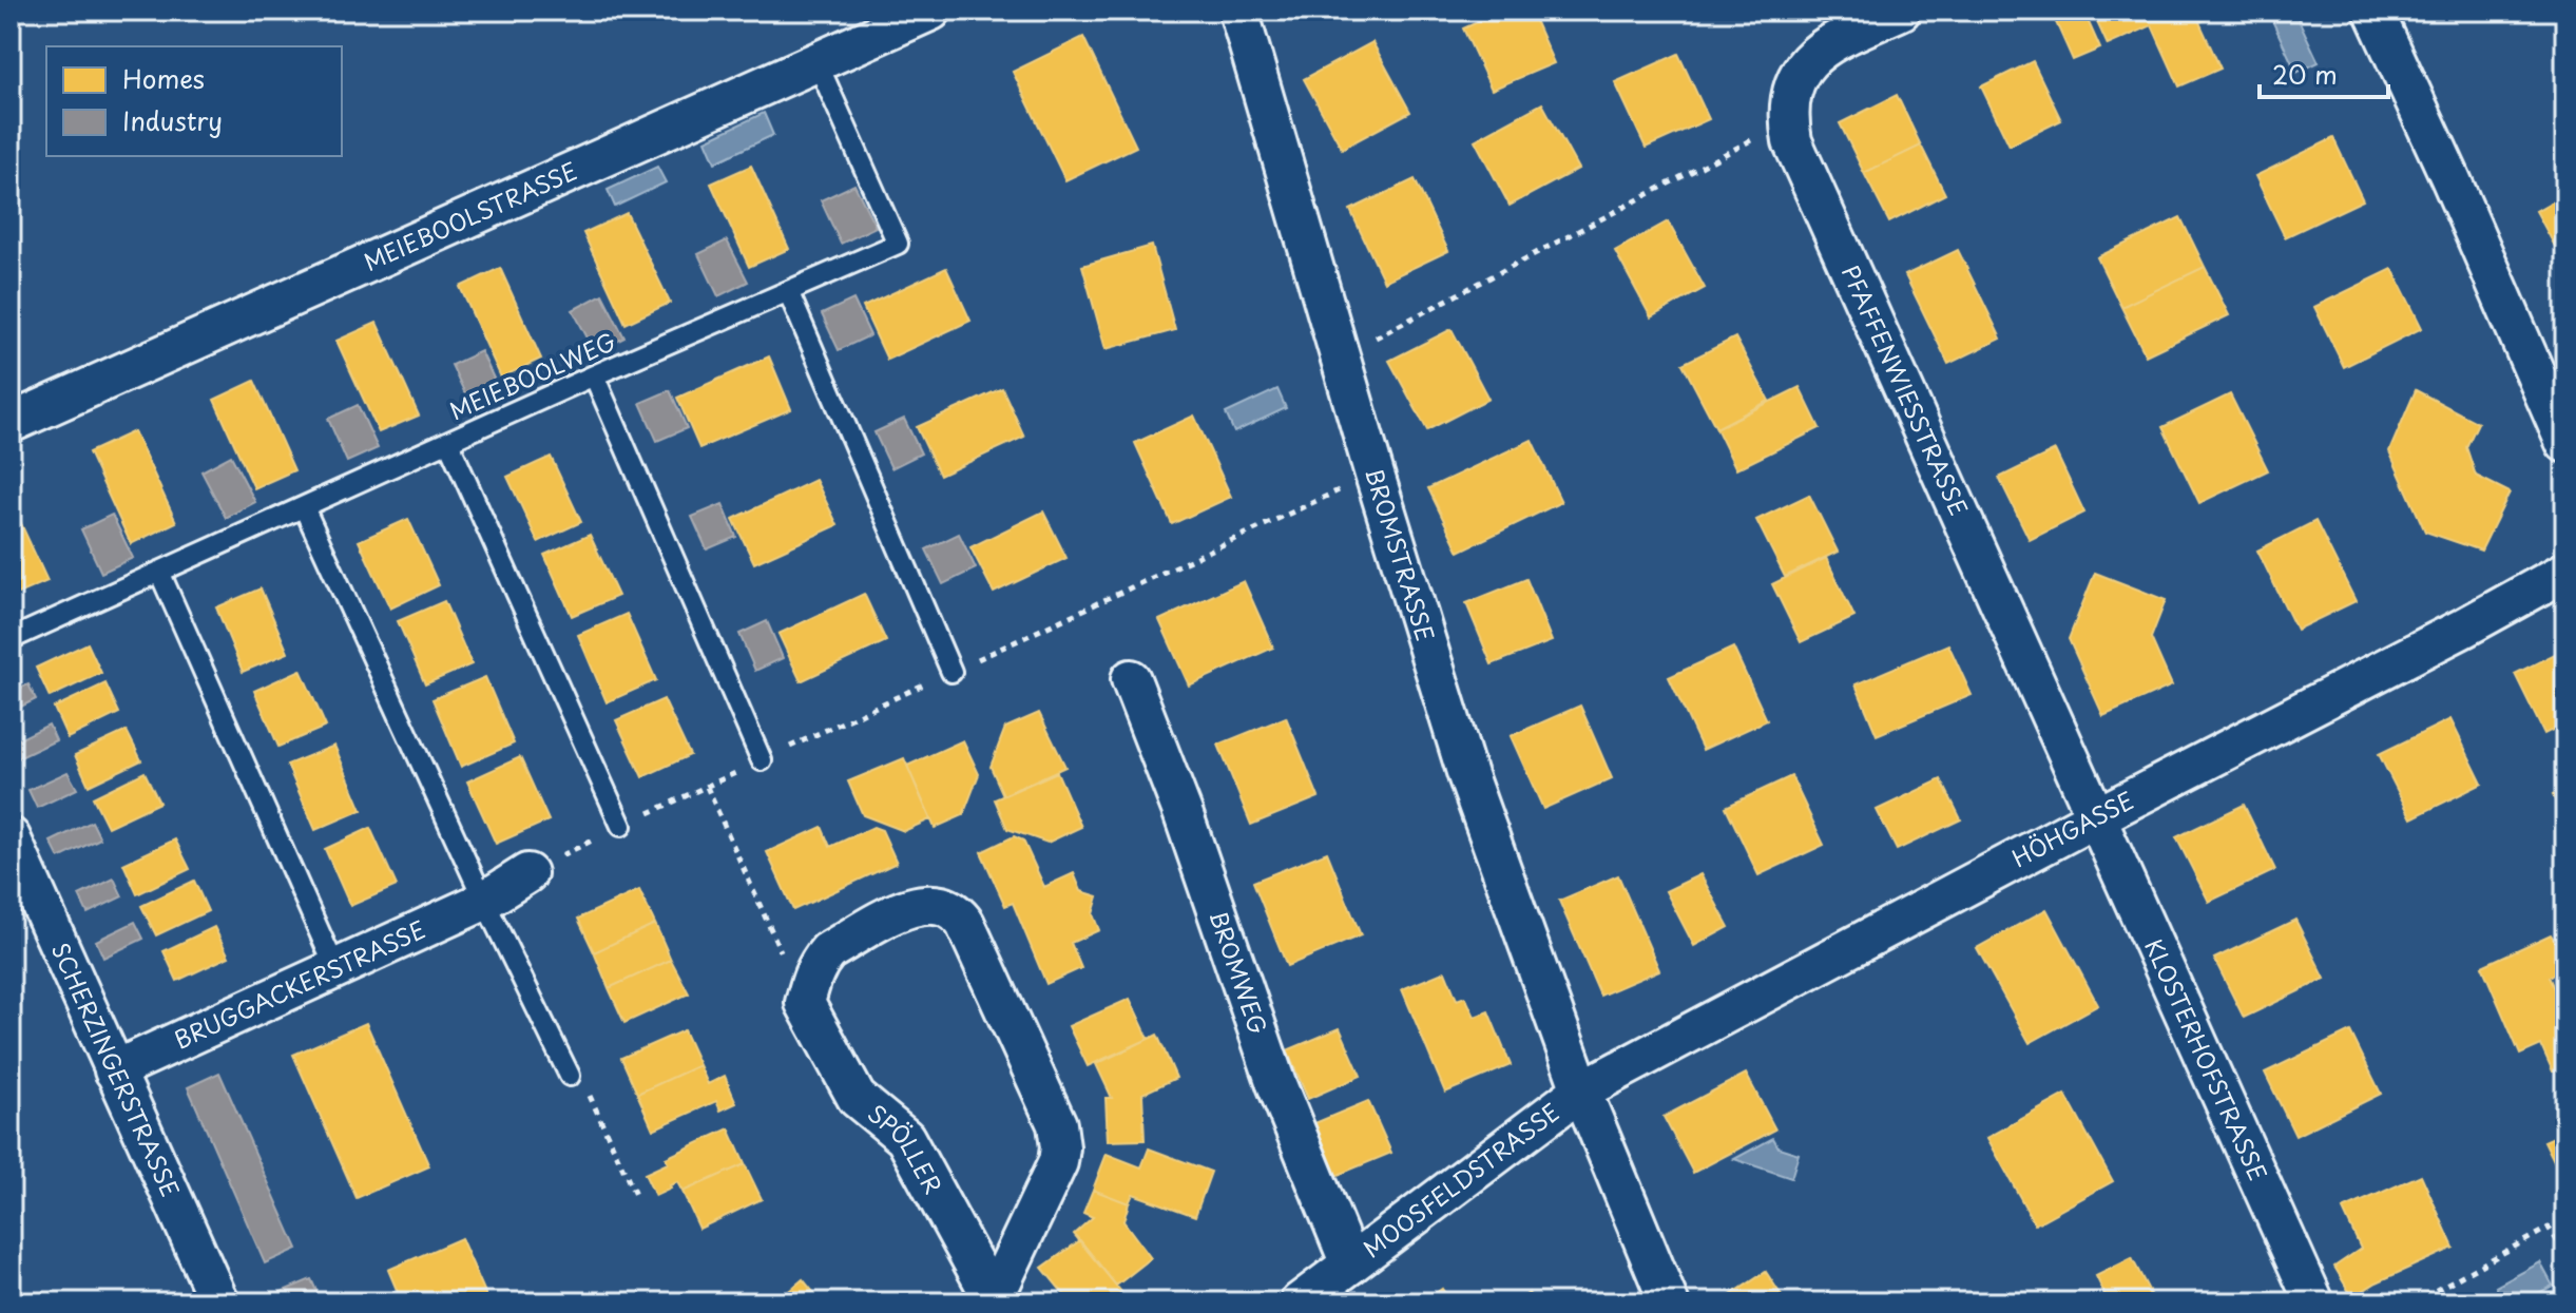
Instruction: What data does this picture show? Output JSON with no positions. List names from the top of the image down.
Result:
{
  "streets": {
    "street": [
      "MEIEBOOLSTRASSE",
      "PFAFFENWIESSTRASSE",
      "BROMSTRASSE",
      "HÖHGASSE",
      "BROMWEG",
      "BRUGGACKERSTRASSE",
      "KLOSTERHOFSTRASSE",
      "SCHERZINGERSTRASSE",
      "SPÖLLER",
      "MOOSFELDSTRASSE"
    ],
    "lane": ["MEIEBOOLWEG"]
  },
  "crossings": [
    ["MEIEBOOLSTRASSE", "MEIEBOOLWEG"],
    ["PFAFFENWIESSTRASSE", "HÖHGASSE"],
    ["PFAFFENWIESSTRASSE", "KLOSTERHOFSTRASSE"],
    ["BROMSTRASSE", "HÖHGASSE"],
    ["BROMSTRASSE", "MOOSFELDSTRASSE"],
    ["HÖHGASSE", "KLOSTERHOFSTRASSE"],
    ["HÖHGASSE", "MOOSFELDSTRASSE"],
    ["BROMWEG", "MOOSFELDSTRASSE"],
    ["BRUGGACKERSTRASSE", "SCHERZINGERSTRASSE"]
  ],
  "legend": ["Homes", "Industry"],
  "scale_bar": "20 m"
}
